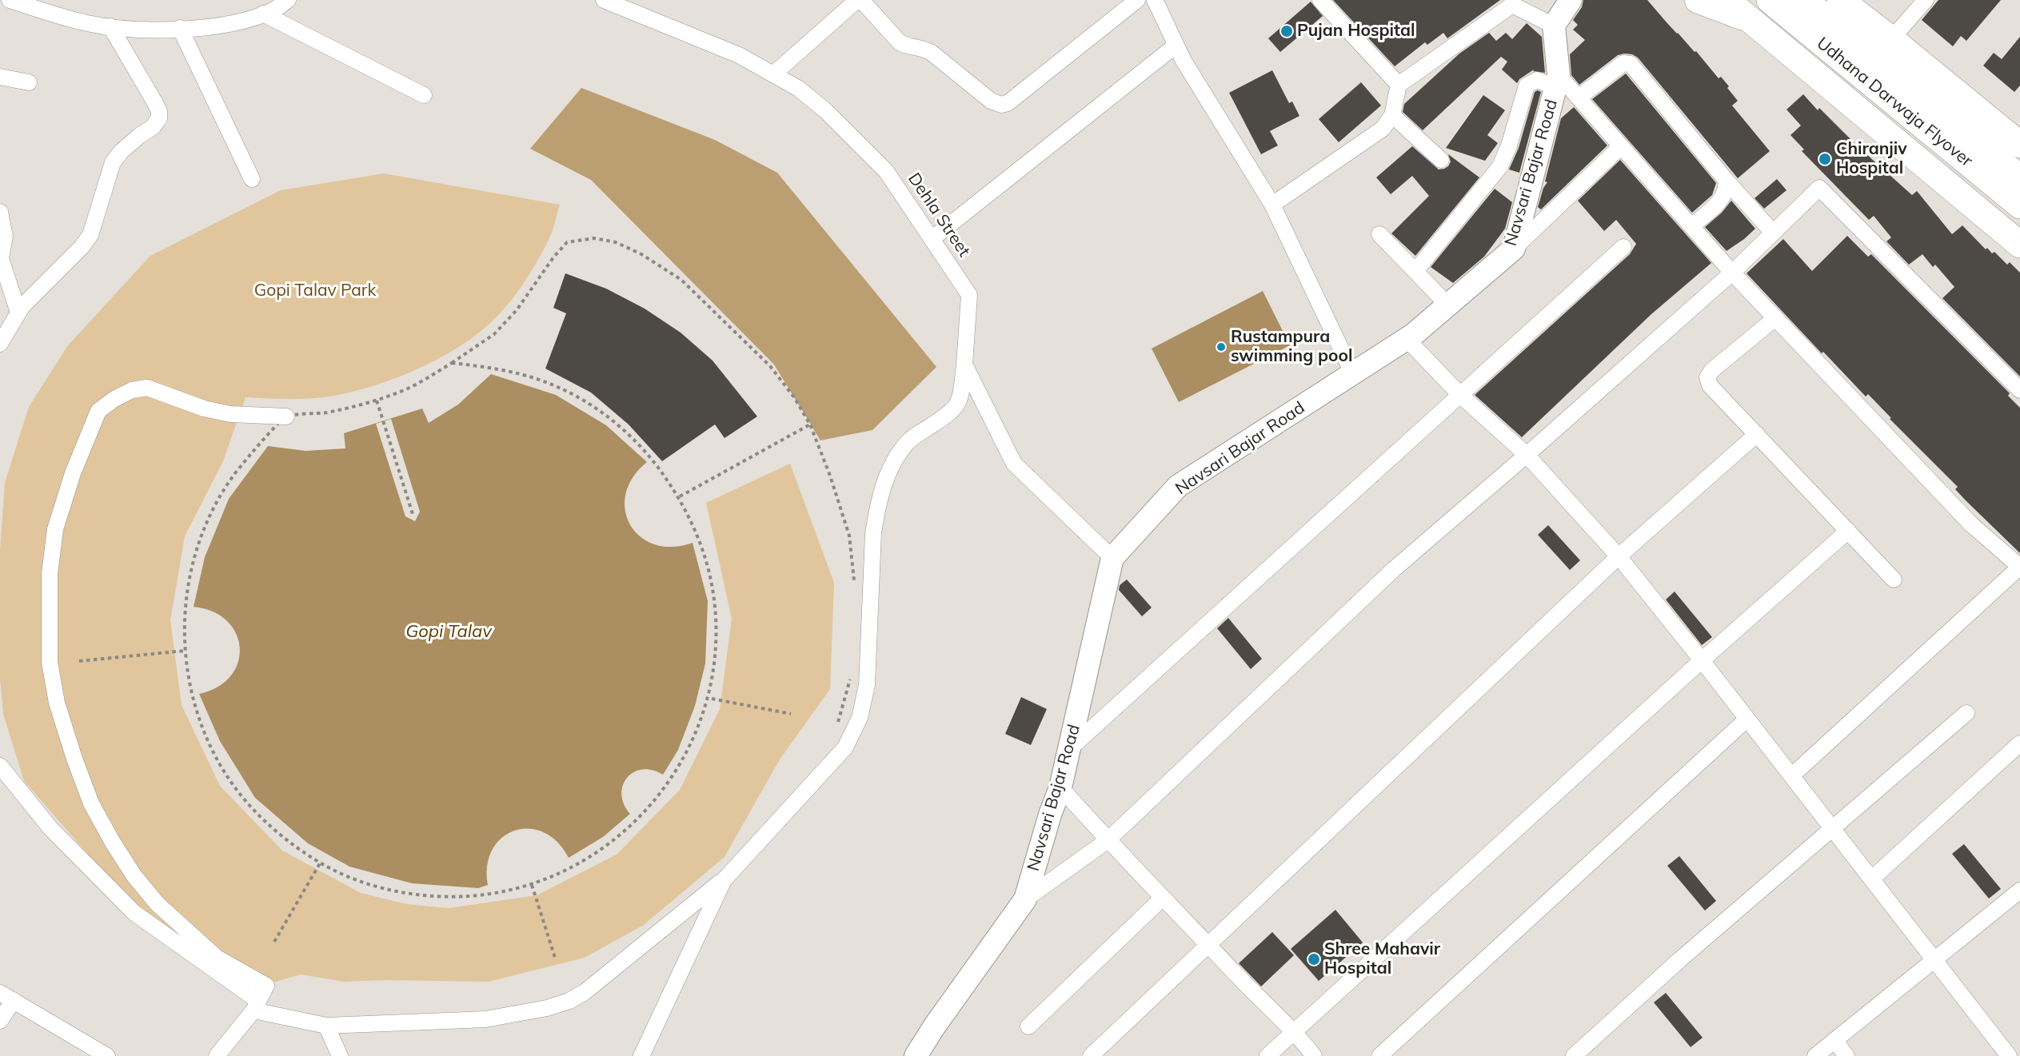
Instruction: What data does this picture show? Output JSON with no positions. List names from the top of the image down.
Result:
{
  "streets": {
    "highway": ["Udhana Darwaja Flyover"],
    "main road": ["Navsari Bajar Road"],
    "street": ["Dehla Street"]
  },
  "water": ["Gopi Talav"],
  "parks": ["Gopi Talav Park"],
  "places": [
    "Pujan Hospital",
    "Chiranjiv Hospital",
    "Rustampura swimming pool",
    "Shree Mahavir Hospital"
  ]
}
